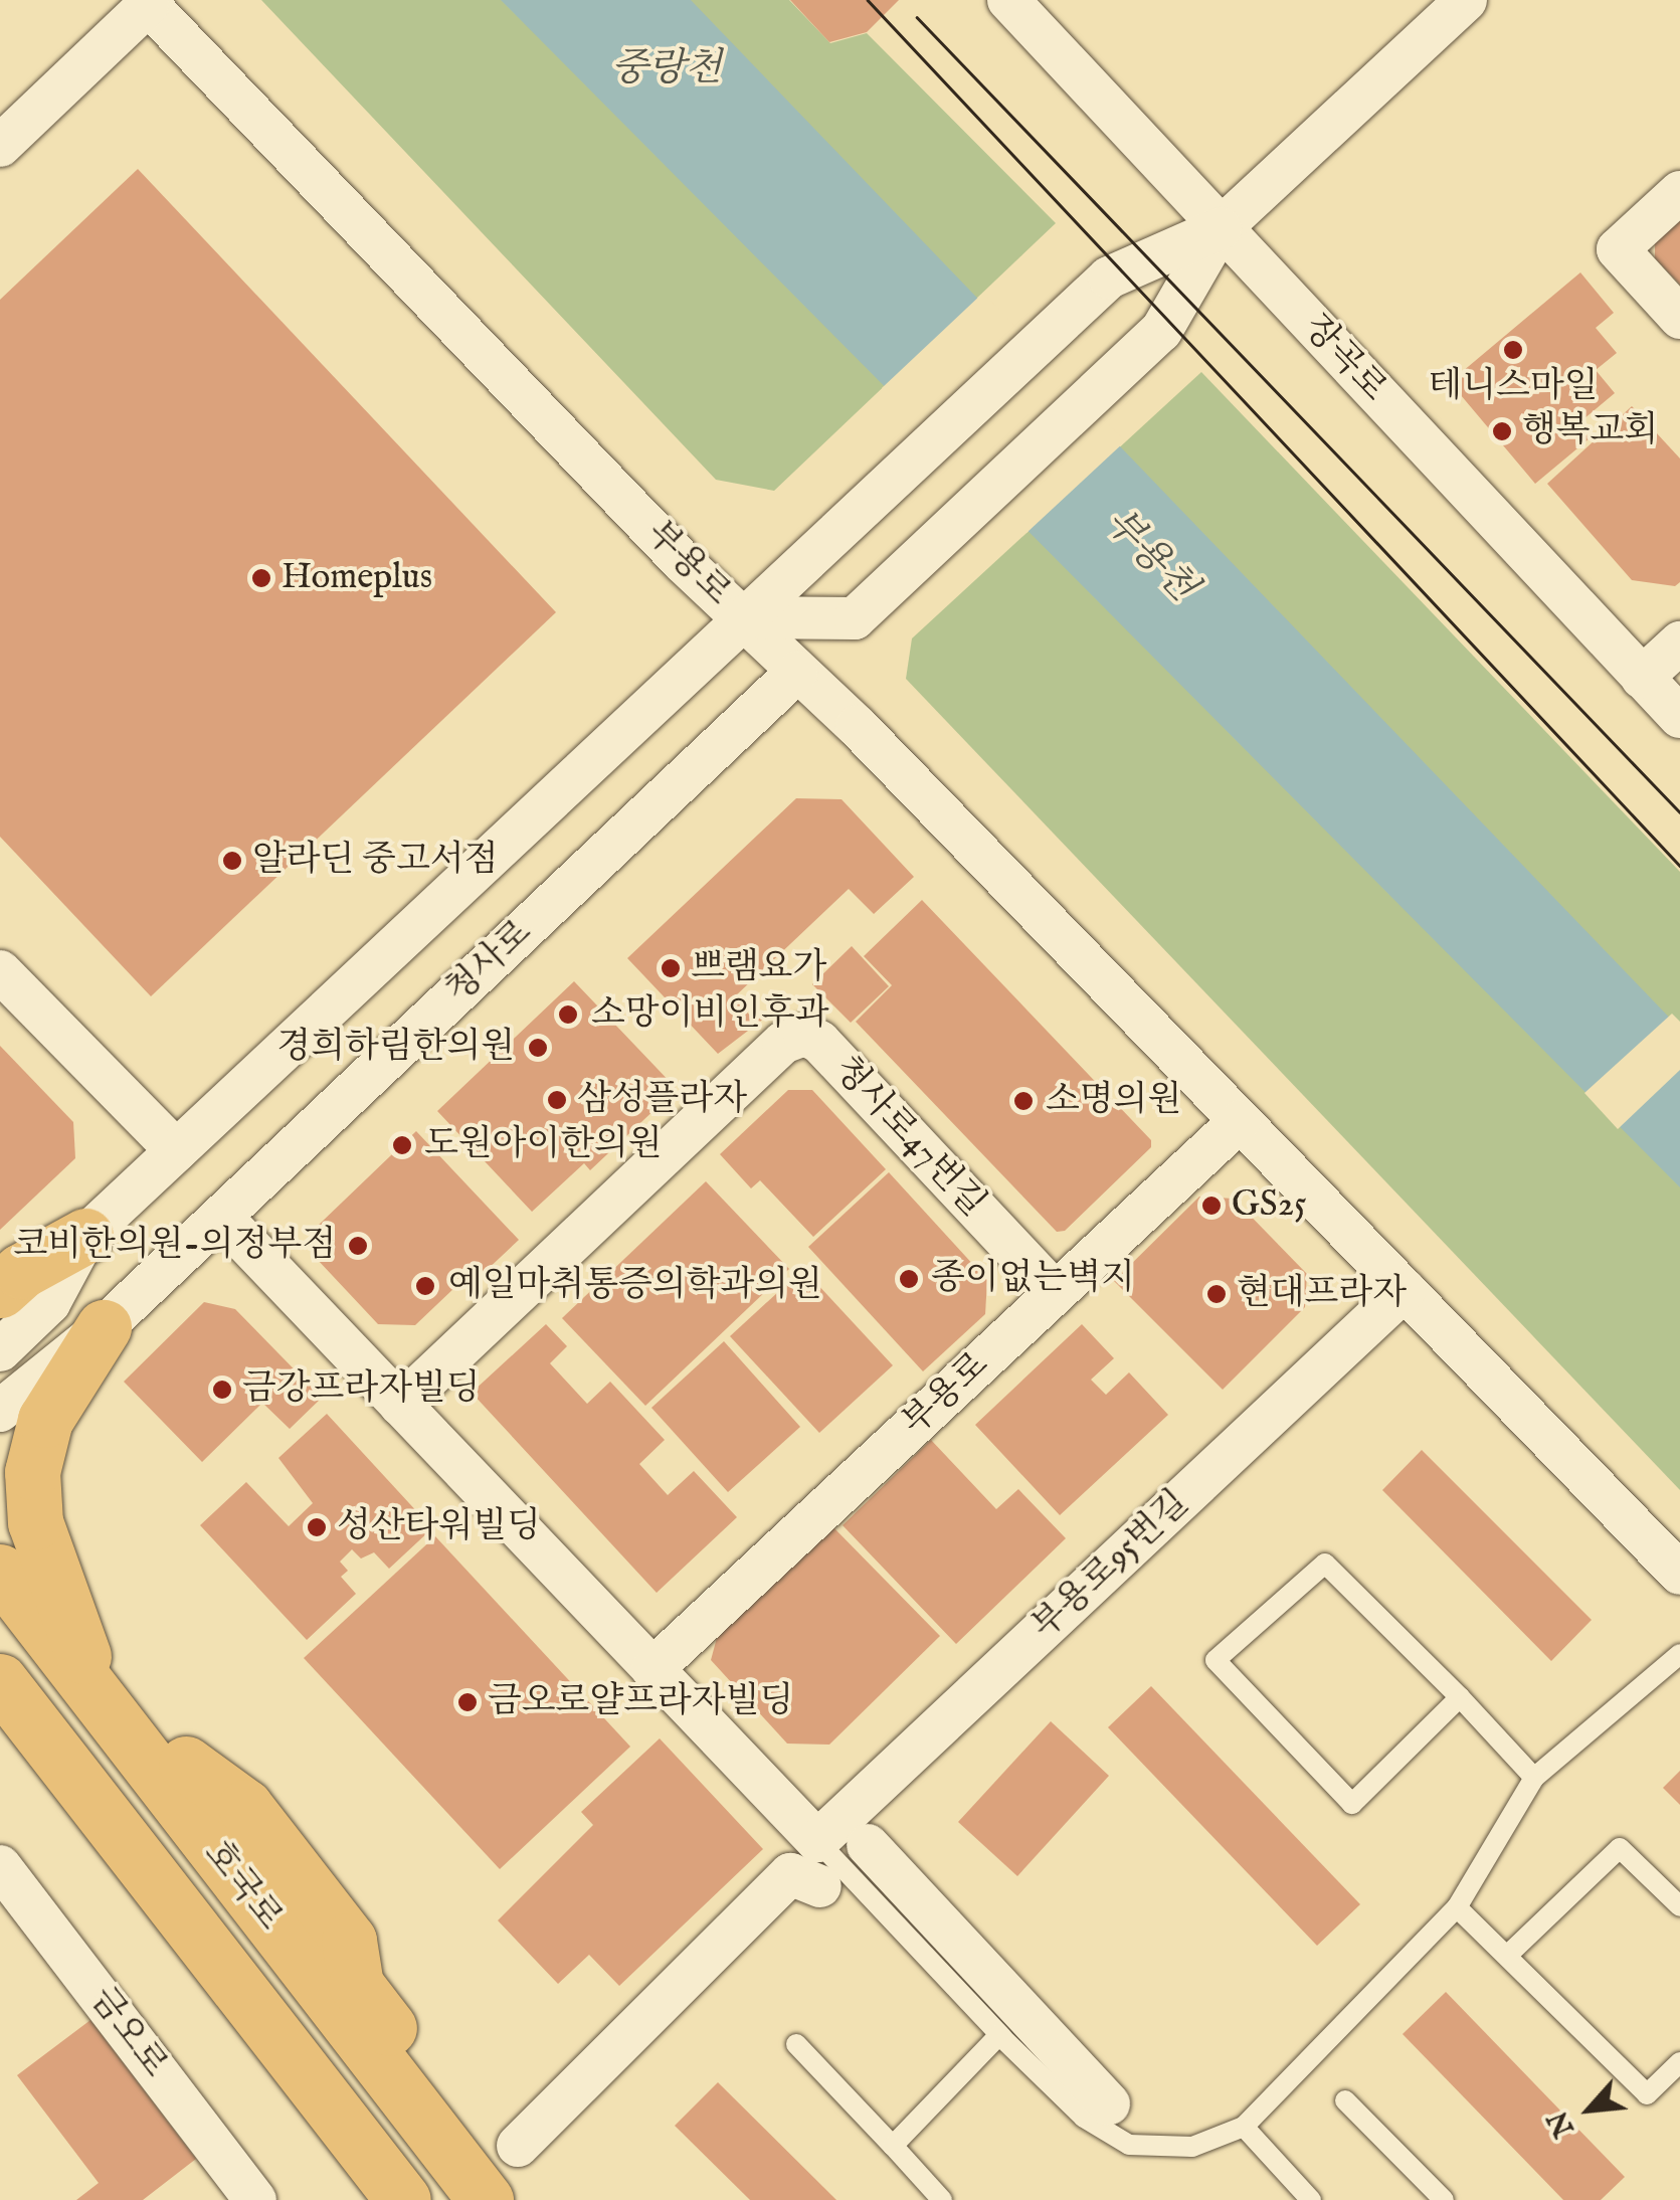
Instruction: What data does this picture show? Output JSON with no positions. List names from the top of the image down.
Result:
{
  "streets": {
    "main road": ["호국로"],
    "street": [
      "장곡로",
      "부용로",
      "청사로",
      "청사로47번길",
      "부용로95번길",
      "금오로"
    ]
  },
  "crossings": [
    ["부용로", "청사로"],
    ["부용로", "청사로47번길"],
    ["부용로", "부용로95번길"]
  ],
  "water": ["중랑천", "부용천"],
  "places": [
    "테니스마일",
    "행복교회",
    "Homeplus",
    "알라딘 중고서점",
    "쁘램요가",
    "소망이비인후과",
    "경희하림한의원",
    "삼성플라자",
    "소명의원",
    "도원아이한의원",
    "GS25",
    "코비한의원-의정부점",
    "종이없는벽지",
    "예일마취통증의학과의원",
    "현대프라자",
    "금강프라자빌딩",
    "성산타워빌딩",
    "금오로얄프라자빌딩"
  ],
  "north": "bottom left"
}
